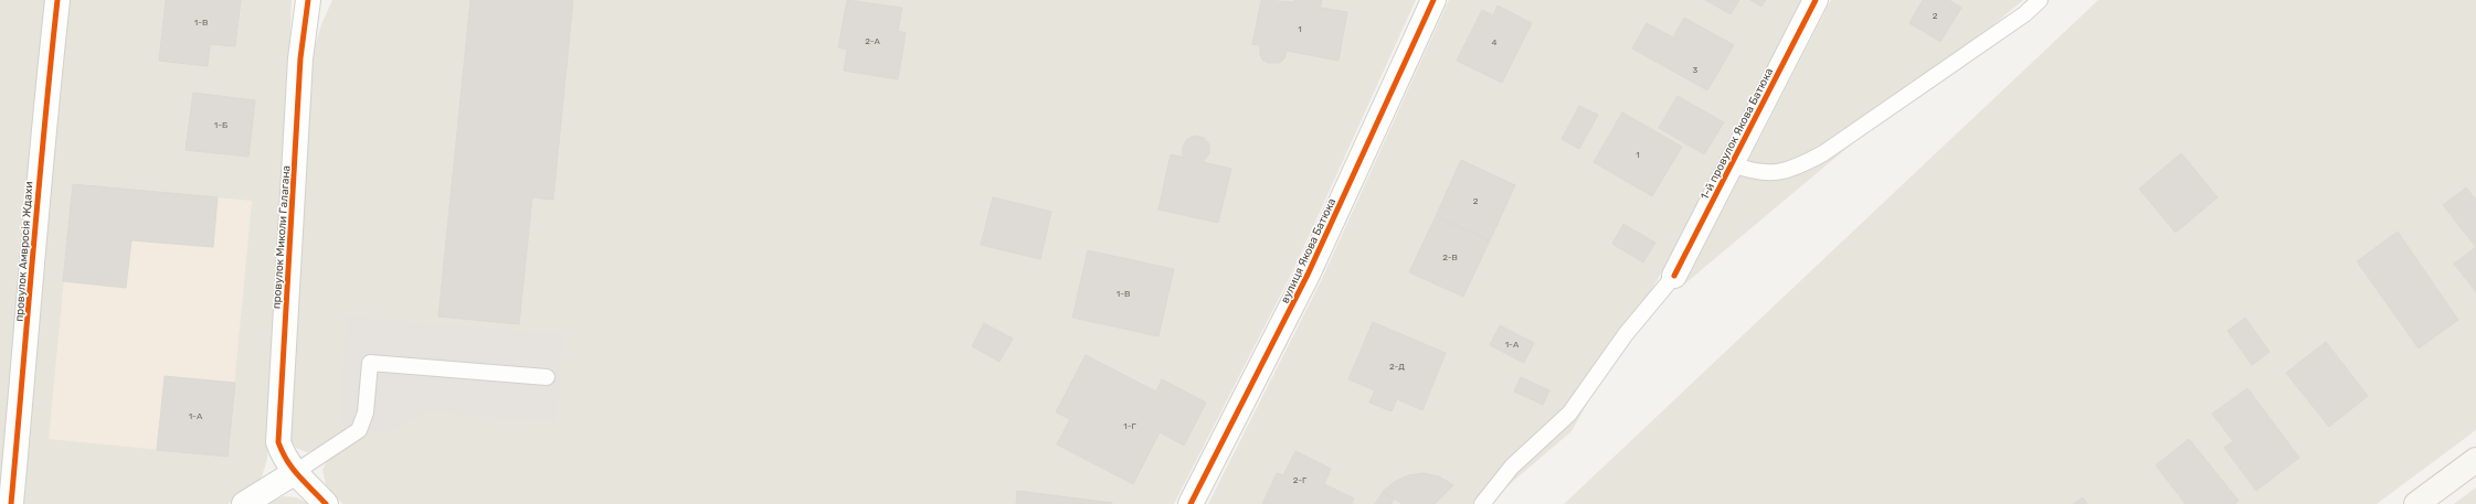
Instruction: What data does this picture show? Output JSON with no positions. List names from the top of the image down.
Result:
{
  "streets": {
    "street": [
      "1-й провулок Якова Батюка",
      "провулок Миколи Галагана",
      "вулиця Якова Батюка",
      "провулок Амвросія Ждахи"
    ]
  },
  "house_numbers": [
    "2",
    "1-В",
    "1",
    "2-А",
    "4",
    "3",
    "1-Б",
    "1",
    "2",
    "2-В",
    "1-В",
    "1-А",
    "2-Д",
    "1-А",
    "1-Г",
    "2-Г"
  ]
}
